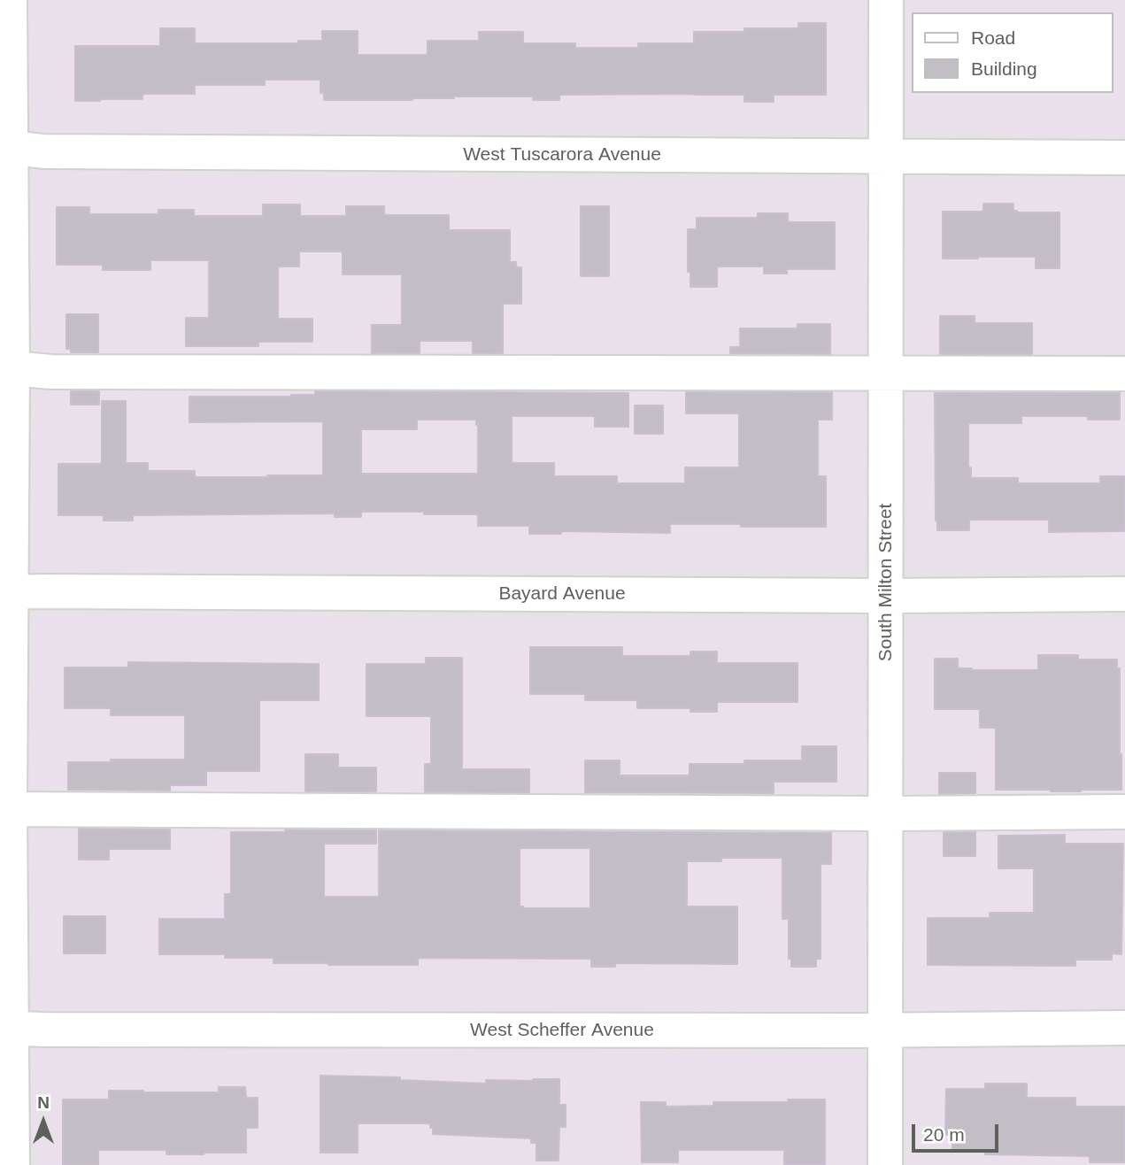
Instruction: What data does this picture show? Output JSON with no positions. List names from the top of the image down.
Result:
{
  "streets": {
    "street": [
      "West Tuscarora Avenue",
      "South Milton Street",
      "Bayard Avenue",
      "West Scheffer Avenue"
    ]
  },
  "crossings": [
    ["West Tuscarora Avenue", "South Milton Street"],
    ["South Milton Street", "Bayard Avenue"],
    ["South Milton Street", "West Scheffer Avenue"]
  ],
  "legend": ["Road", "Building"],
  "scale_bar": "20 m",
  "north": "top"
}
